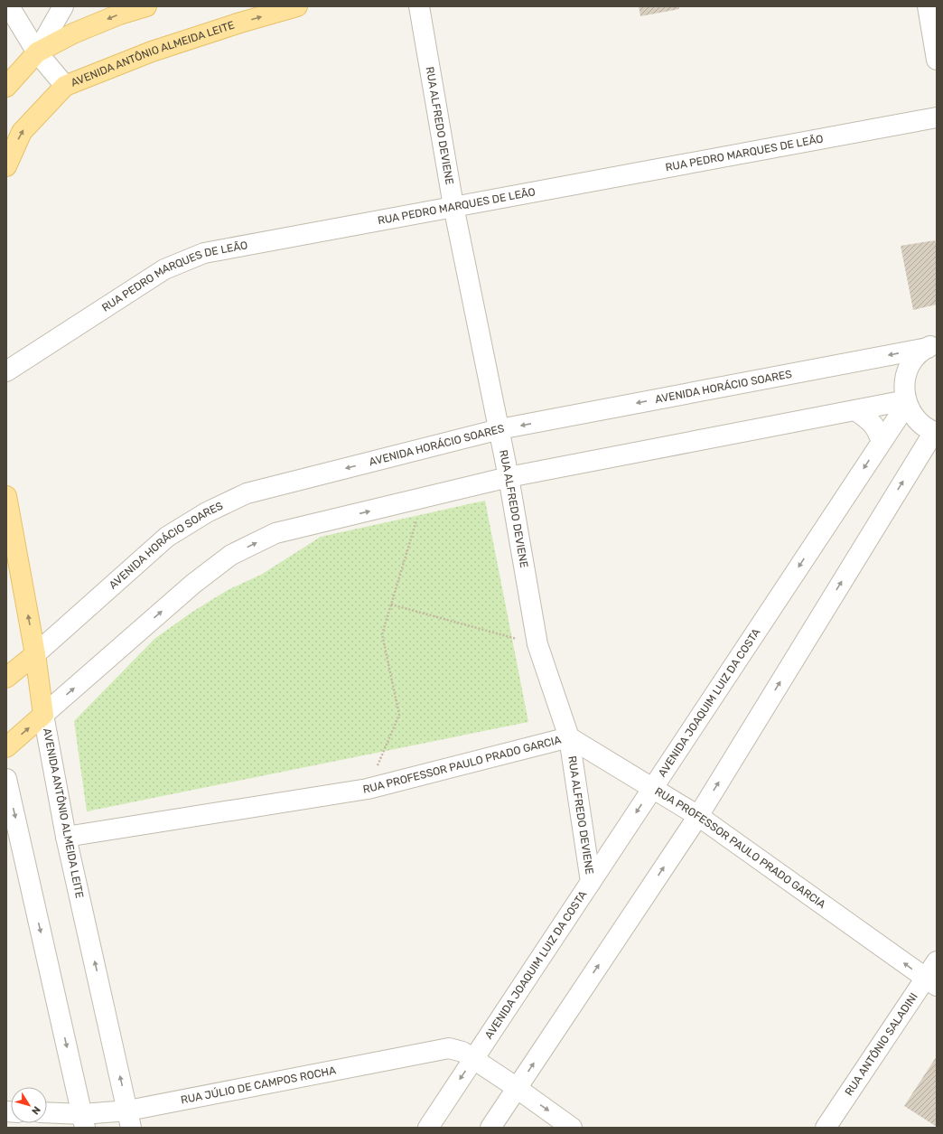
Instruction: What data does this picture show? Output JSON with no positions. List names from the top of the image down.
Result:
{
  "streets": {
    "main road": ["AVENIDA ANTÔNIO ALMEIDA LEITE", "AVENIDA HORÁCIO SOARES"],
    "street": [
      "RUA ALFREDO DEVIENE",
      "RUA PEDRO MARQUES DE LEÃO",
      "AVENIDA JOAQUIM LUIZ DA COSTA",
      "RUA PROFESSOR PAULO PRADO GARCIA",
      "RUA ANTÔNIO SALADINI",
      "RUA JÚLIO DE CAMPOS ROCHA"
    ]
  },
  "crossings": [
    ["AVENIDA ANTÔNIO ALMEIDA LEITE", "AVENIDA HORÁCIO SOARES"],
    ["AVENIDA ANTÔNIO ALMEIDA LEITE", "RUA PROFESSOR PAULO PRADO GARCIA"],
    ["AVENIDA ANTÔNIO ALMEIDA LEITE", "RUA JÚLIO DE CAMPOS ROCHA"],
    ["RUA ALFREDO DEVIENE", "RUA PEDRO MARQUES DE LEÃO"],
    ["RUA ALFREDO DEVIENE", "AVENIDA HORÁCIO SOARES"],
    ["RUA ALFREDO DEVIENE", "AVENIDA JOAQUIM LUIZ DA COSTA"],
    ["RUA ALFREDO DEVIENE", "RUA PROFESSOR PAULO PRADO GARCIA"],
    ["AVENIDA JOAQUIM LUIZ DA COSTA", "RUA PROFESSOR PAULO PRADO GARCIA"],
    ["AVENIDA JOAQUIM LUIZ DA COSTA", "RUA JÚLIO DE CAMPOS ROCHA"],
    ["RUA PROFESSOR PAULO PRADO GARCIA", "RUA ANTÔNIO SALADINI"]
  ],
  "north": "bottom right"
}
